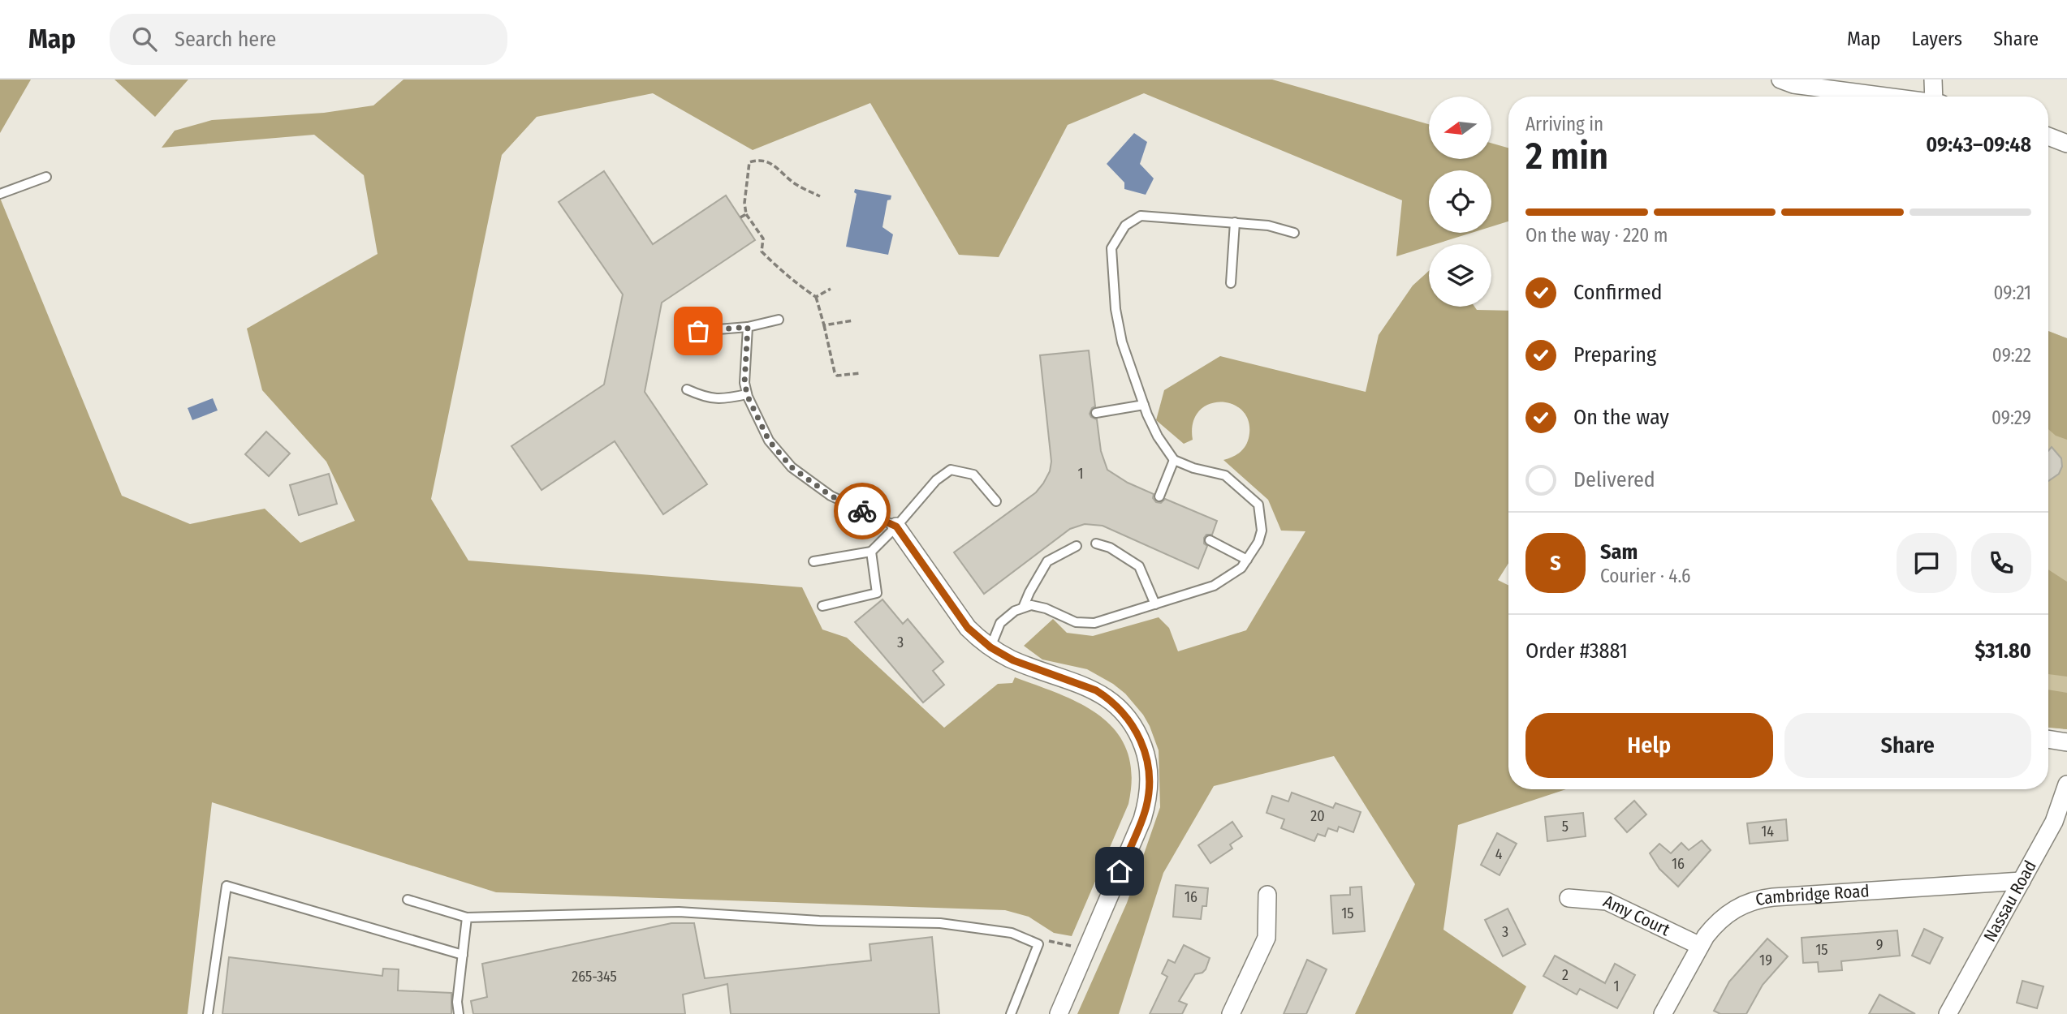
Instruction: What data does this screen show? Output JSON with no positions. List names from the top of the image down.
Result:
{
  "streets": {
    "street": ["Cambridge Road", "Nassau Road", "Amy Court"]
  },
  "crossings": [
    ["Cambridge Road", "Nassau Road"],
    ["Cambridge Road", "Amy Court"]
  ],
  "house_numbers": [
    "1",
    "3",
    "20",
    "5",
    "14",
    "4",
    "16",
    "16",
    "15",
    "3",
    "9",
    "15",
    "19",
    "2",
    "265-345",
    "1"
  ],
  "north": "left",
  "page": {
    "header": "Map",
    "search": "Search here",
    "nav": ["Map", "Layers", "Share"],
    "heading": ["2 min", "Arriving in", "09:43–09:48"],
    "panel": [
      "Sam",
      "Courier · 4.6",
      "Order #3881",
      "$31.80"
    ],
    "bar": "On the way · 220 m",
    "list": [
      ["Confirmed", "09:21"],
      ["Preparing", "09:22"],
      ["On the way", "09:29"],
      "Delivered"
    ],
    "round": "S",
    "buttons": ["Help", "Share"]
  }
}
